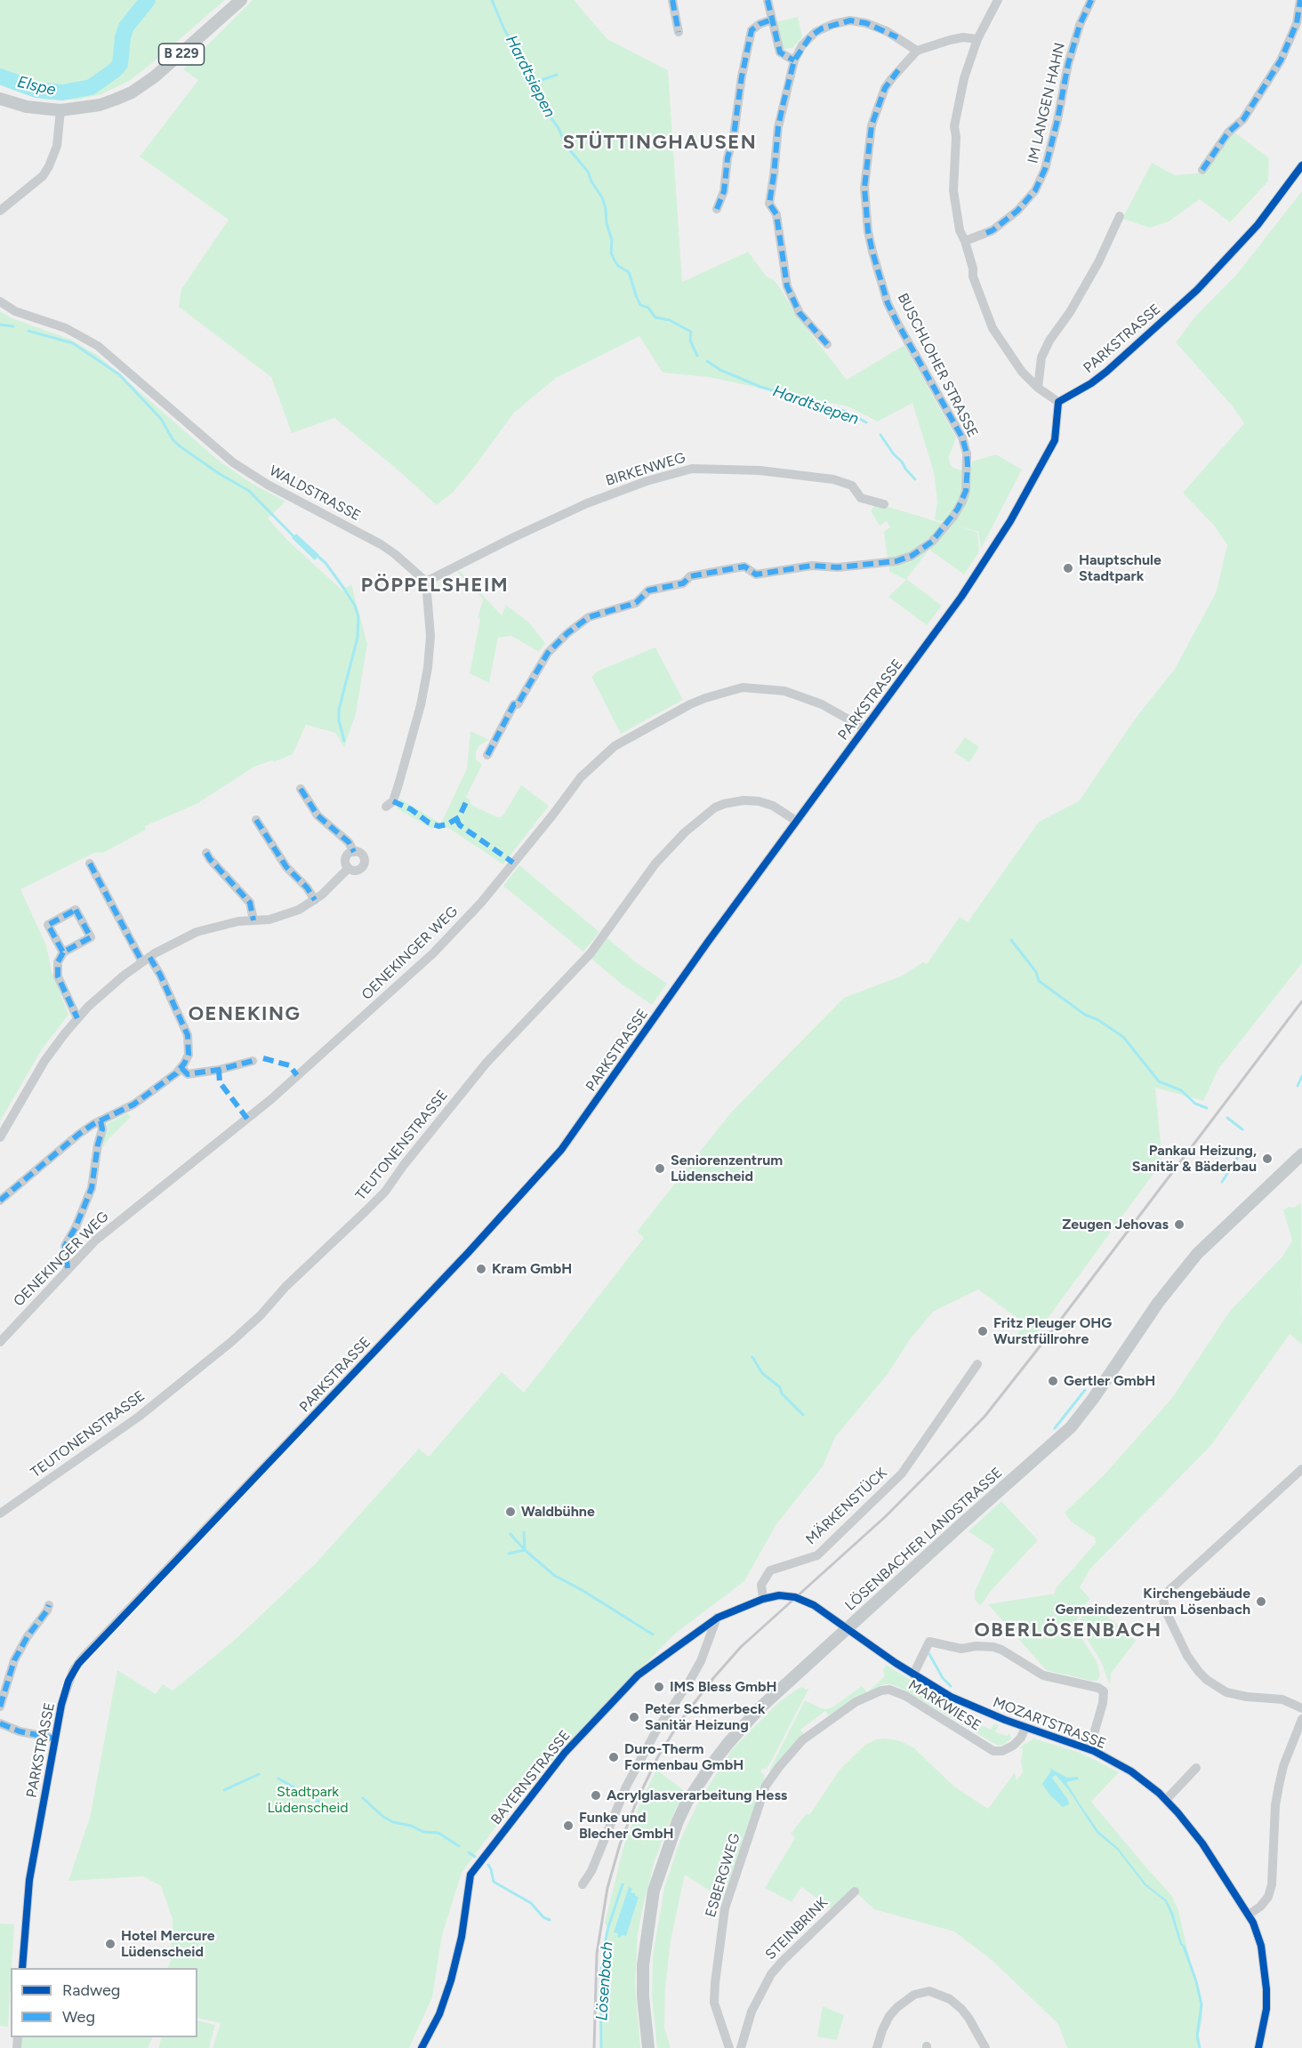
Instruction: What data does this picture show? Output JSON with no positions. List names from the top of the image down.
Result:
{
  "streets": {
    "main road": ["B 229", "LÖSENBACHER LANDSTRASSE"],
    "street": [
      "IM LANGEN HAHN",
      "PARKSTRASSE",
      "BUSCHLOHER STRASSE",
      "BIRKENWEG",
      "WALDSTRASSE",
      "OENEKINGER WEG",
      "TEUTONENSTRASSE",
      "MÄRKENSTÜCK",
      "MARKWIESE",
      "MOZARTSTRASSE",
      "BAYERNSTRASSE",
      "ESBERGWEG",
      "STEINBRINK"
    ]
  },
  "crossings": [
    ["PARKSTRASSE", "OENEKINGER WEG"],
    ["PARKSTRASSE", "TEUTONENSTRASSE"],
    ["BIRKENWEG", "WALDSTRASSE"],
    ["MÄRKENSTÜCK", "BAYERNSTRASSE"],
    ["LÖSENBACHER LANDSTRASSE", "MOZARTSTRASSE"],
    ["MARKWIESE", "MOZARTSTRASSE"],
    ["MARKWIESE", "ESBERGWEG"]
  ],
  "districts": [
    "STÜTTINGHAUSEN",
    "PÖPPELSHEIM",
    "OENEKING",
    "OBERLÖSENBACH"
  ],
  "water": ["Hardtsiepen", "Elspe", "Lösenbach"],
  "parks": ["Stadtpark Lüdenscheid"],
  "places": [
    "Hauptschule Stadtpark",
    "Pankau Heizung, Sanitär & Bäderbau",
    "Seniorenzentrum Lüdenscheid",
    "Zeugen Jehovas",
    "Kram GmbH",
    "Fritz Pleuger OHG Wurstfüllrohre",
    "Gertler GmbH",
    "Waldbühne",
    "Kirchengebäude Gemeindezentrum Lösenbach",
    "IMS Bless GmbH",
    "Peter Schmerbeck Sanitär Heizung",
    "Duro-Therm Formenbau GmbH",
    "Acrylglasverarbeitung Hess",
    "Funke und Blecher GmbH",
    "Hotel Mercure Lüdenscheid"
  ],
  "legend": ["Radweg", "Weg"]
}
